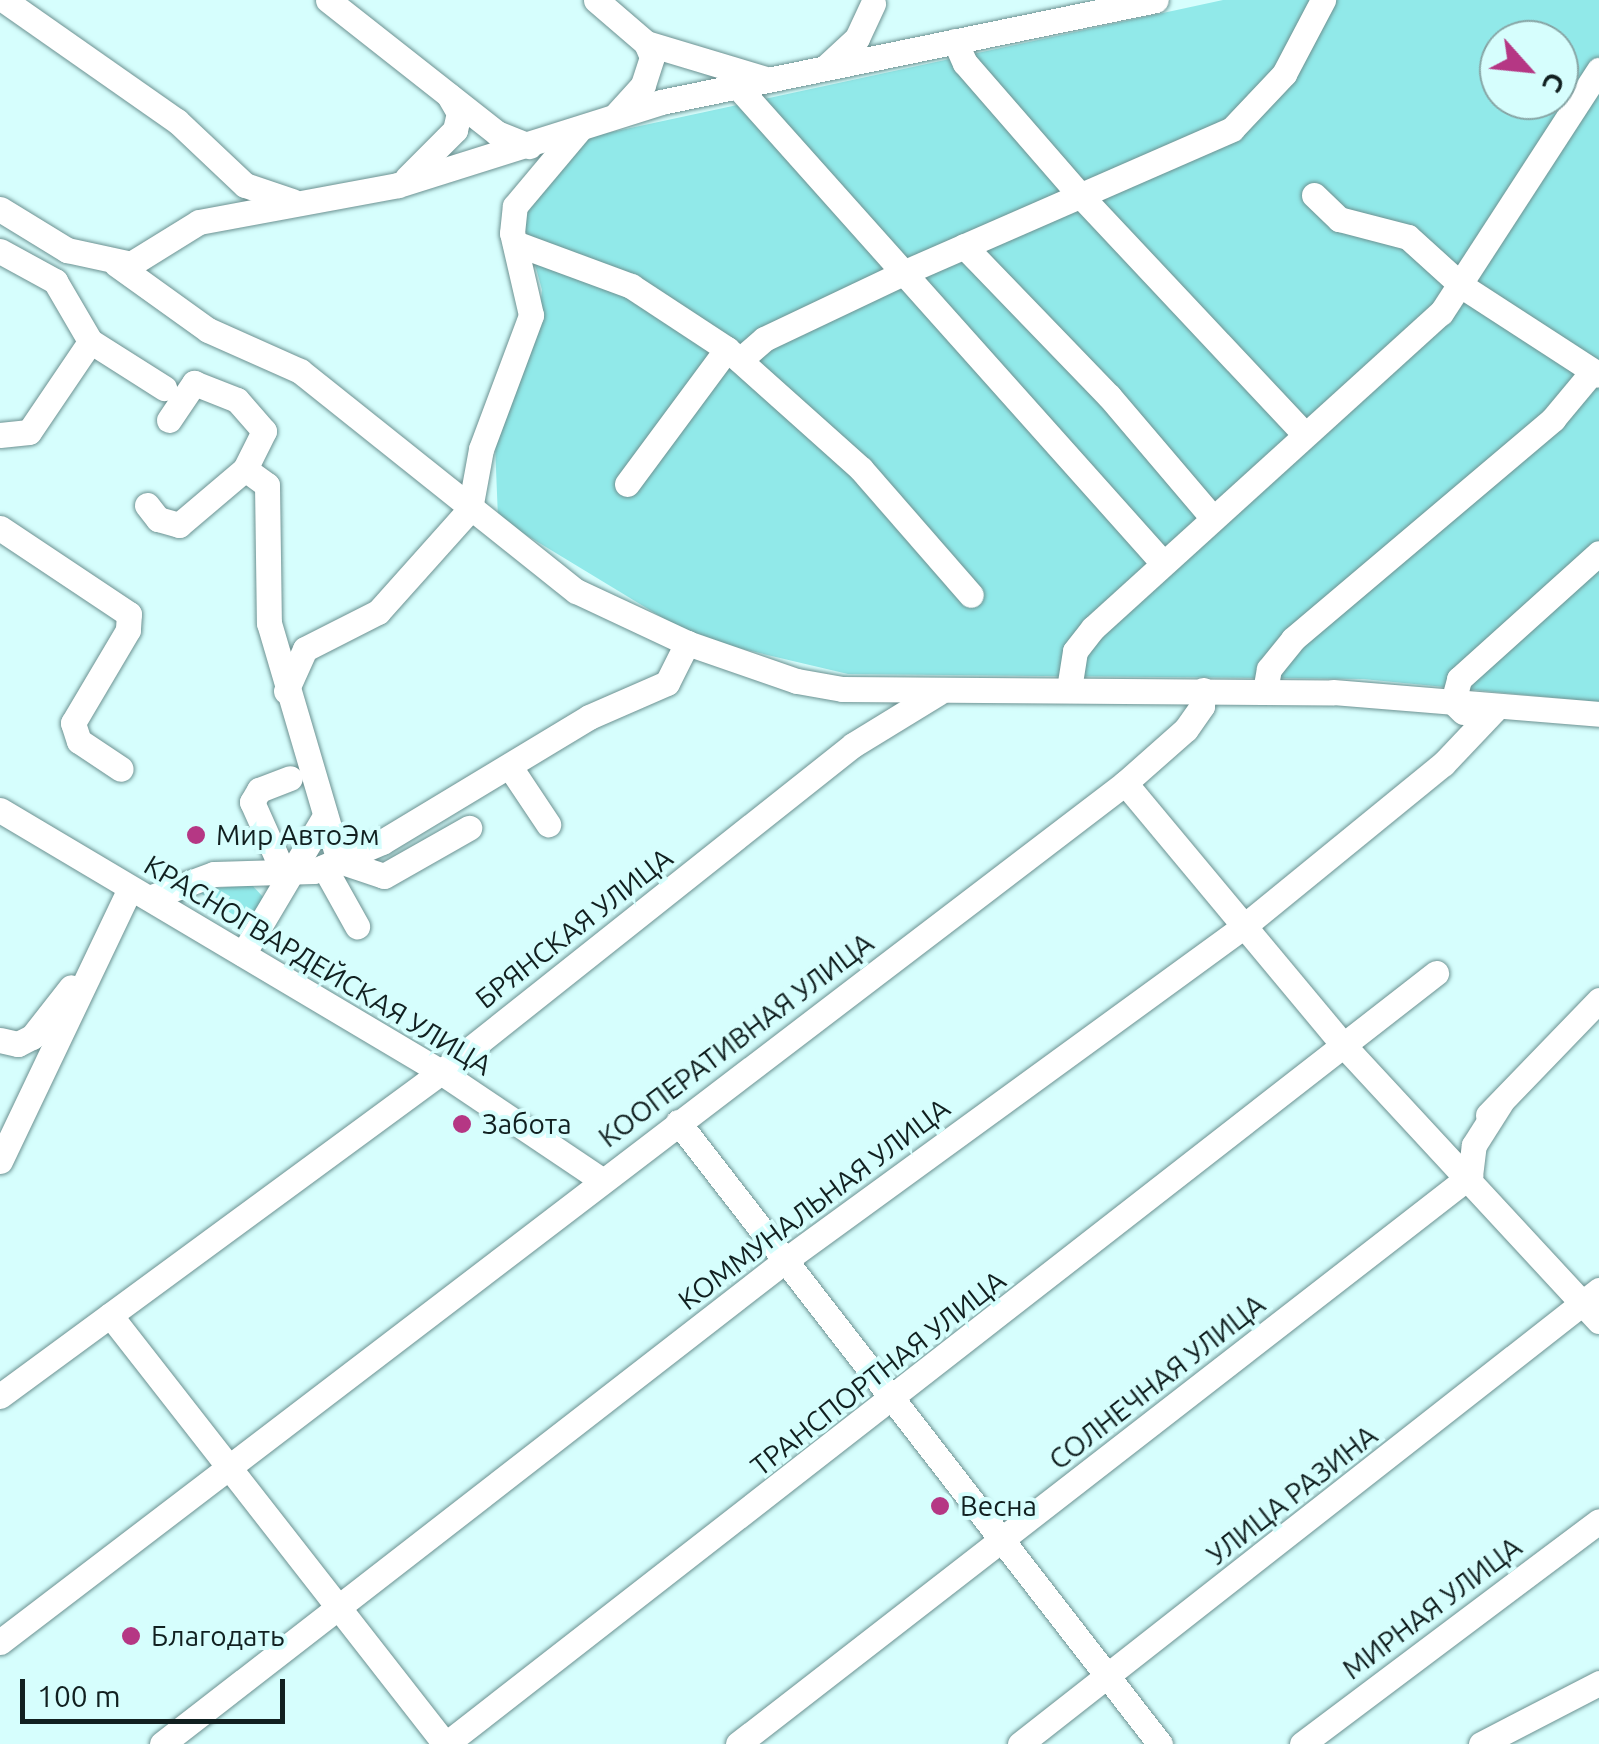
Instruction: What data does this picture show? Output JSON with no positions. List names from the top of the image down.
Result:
{
  "streets": {
    "street": [
      "БРЯНСКАЯ УЛИЦА",
      "КРАСНОГВАРДЕЙСКАЯ УЛИЦА",
      "КООПЕРАТИВНАЯ УЛИЦА",
      "КОММУНАЛЬНАЯ УЛИЦА",
      "ТРАНСПОРТНАЯ УЛИЦА",
      "СОЛНЕЧНАЯ УЛИЦА",
      "УЛИЦА РАЗИНА",
      "МИРНАЯ УЛИЦА"
    ]
  },
  "crossings": [
    ["БРЯНСКАЯ УЛИЦА", "КРАСНОГВАРДЕЙСКАЯ УЛИЦА"],
    ["КРАСНОГВАРДЕЙСКАЯ УЛИЦА", "КООПЕРАТИВНАЯ УЛИЦА"]
  ],
  "places": [
    "Мир АвтоЭм",
    "Забота",
    "Весна",
    "Благодать"
  ],
  "scale_bar": "100 m",
  "north": "bottom right"
}
